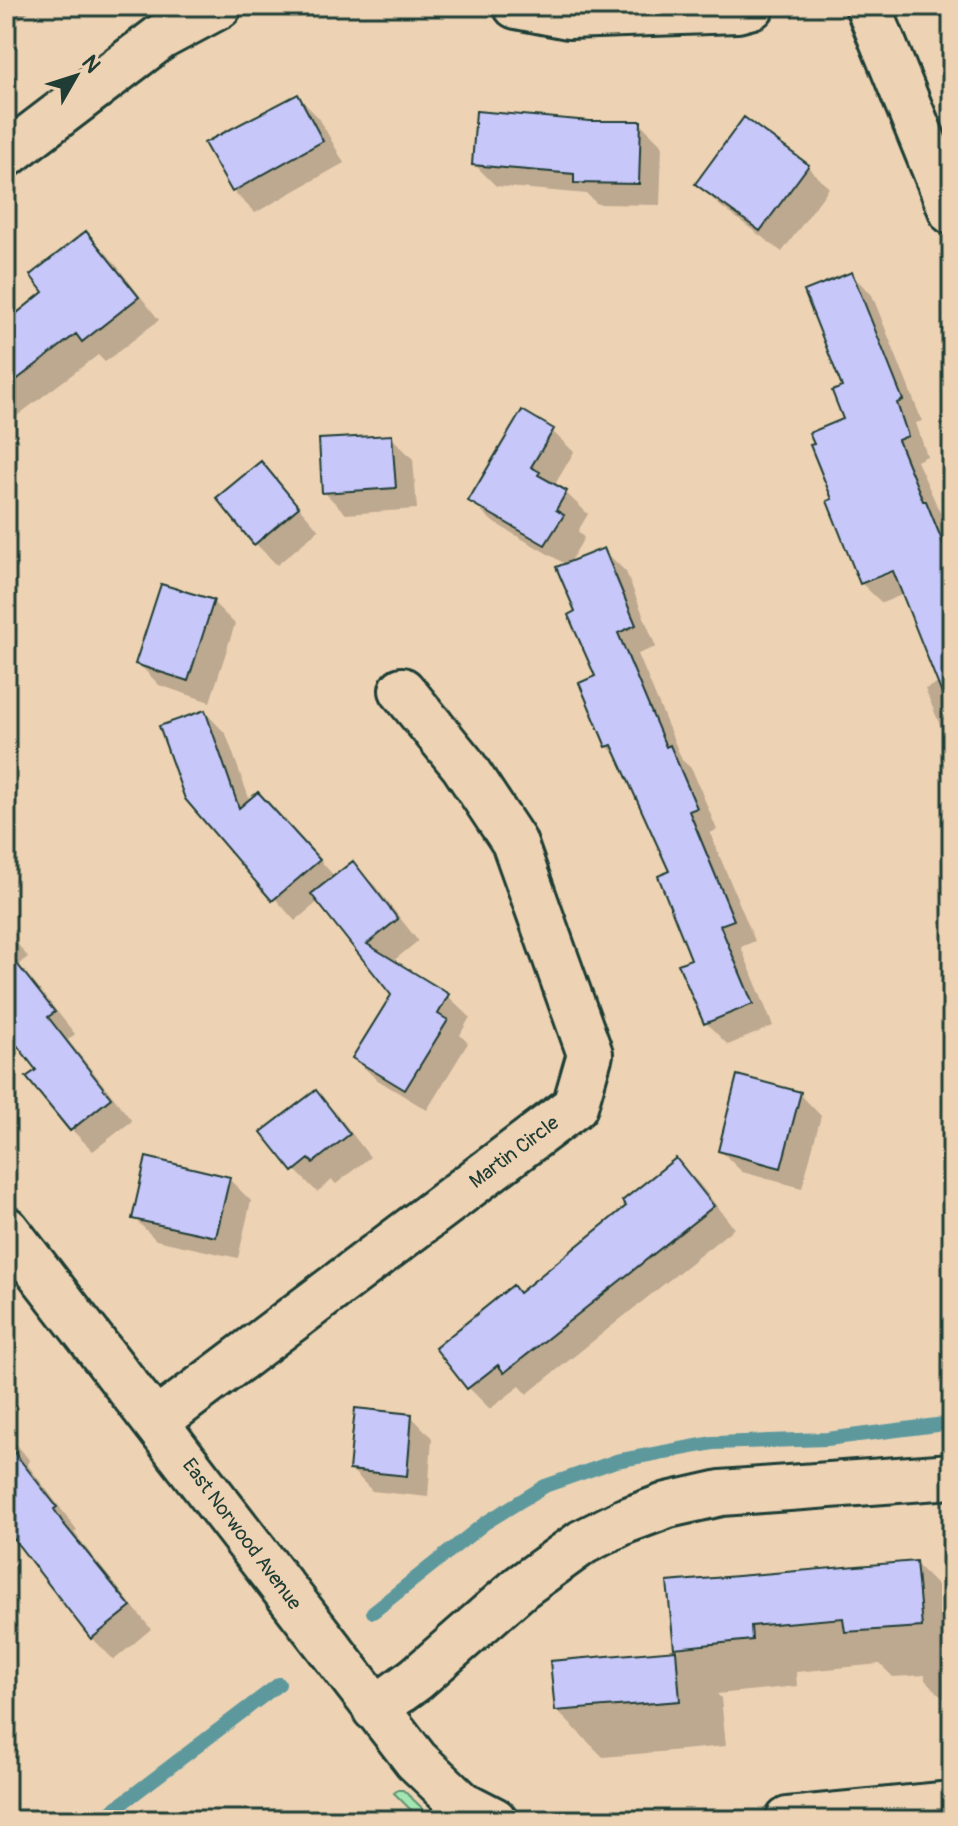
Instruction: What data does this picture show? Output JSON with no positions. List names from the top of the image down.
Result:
{
  "streets": {
    "street": ["Martin Circle", "East Norwood Avenue"]
  },
  "crossings": [
    ["Martin Circle", "East Norwood Avenue"]
  ],
  "north": "top right"
}
